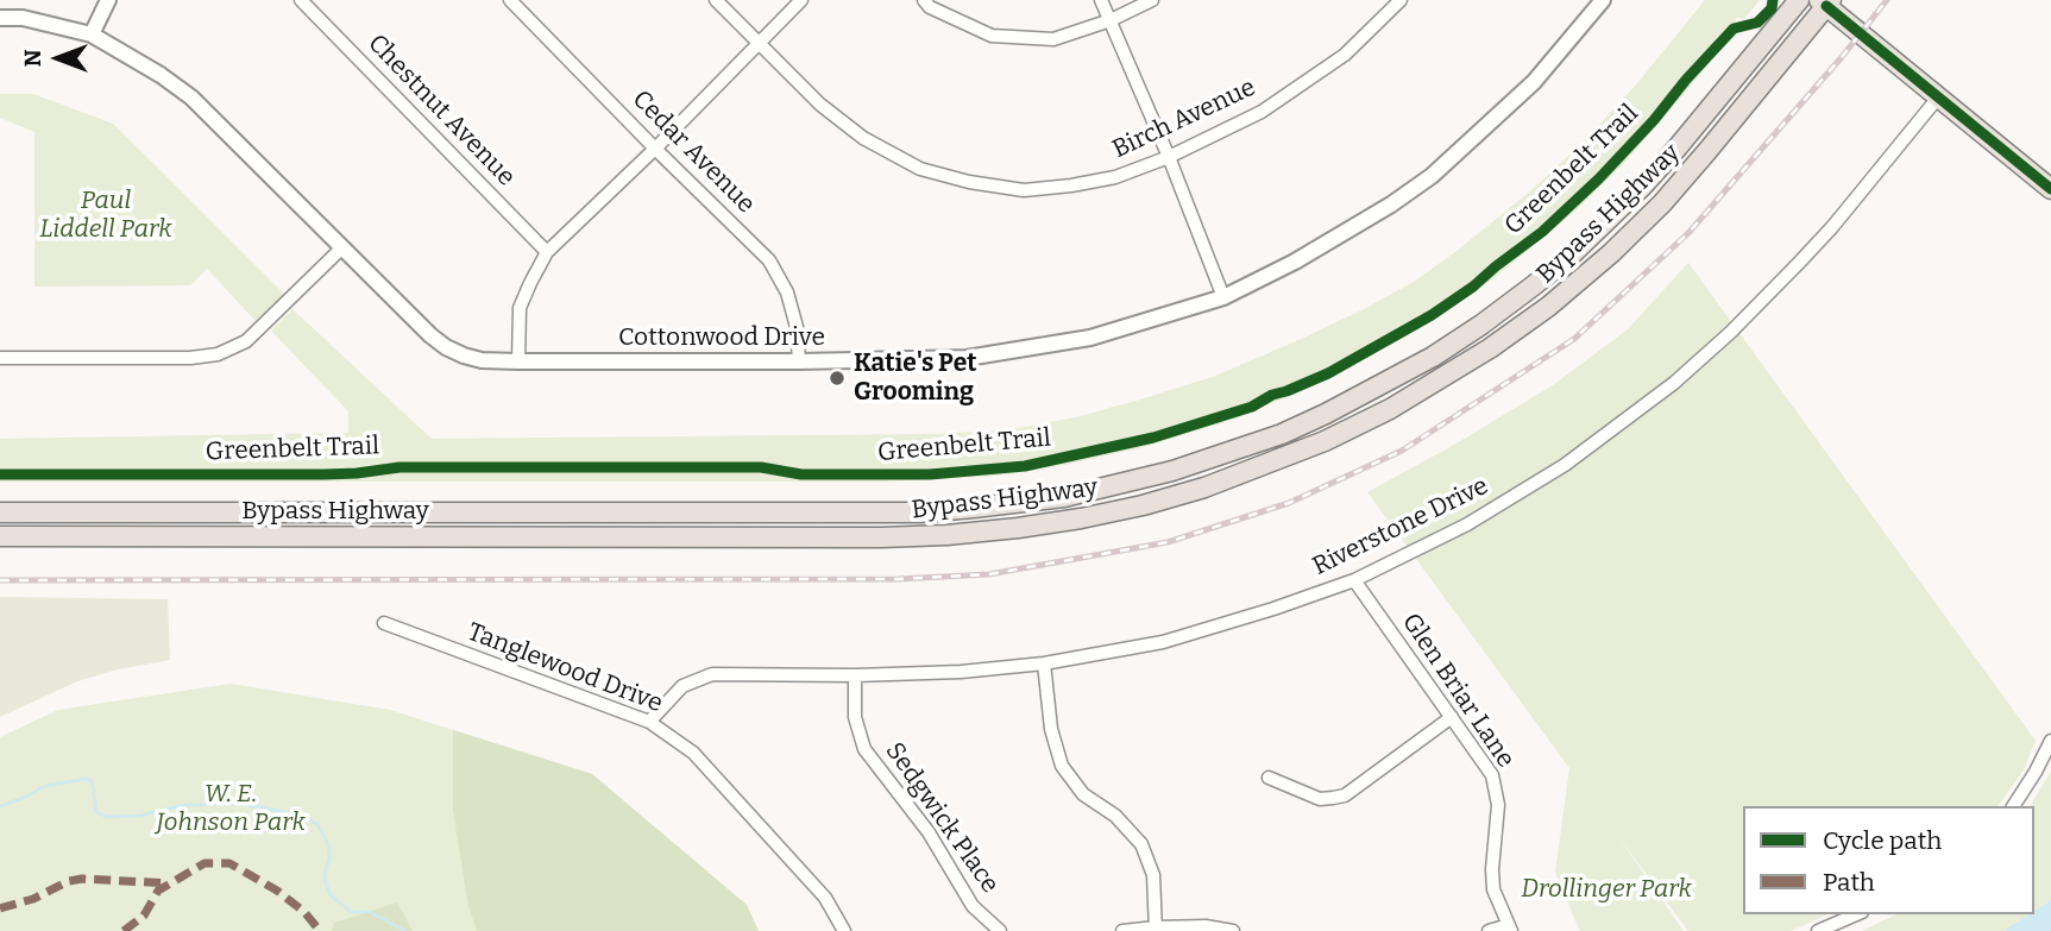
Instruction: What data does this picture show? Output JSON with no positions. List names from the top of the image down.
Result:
{
  "streets": {
    "highway": ["Bypass Highway"],
    "street": [
      "Chestnut Avenue",
      "Birch Avenue",
      "Cedar Avenue",
      "Cottonwood Drive",
      "Riverstone Drive",
      "Tanglewood Drive",
      "Glen Briar Lane",
      "Sedgwick Place"
    ],
    "cycle path": ["Greenbelt Trail"]
  },
  "crossings": [
    ["Cedar Avenue", "Cottonwood Drive"],
    ["Riverstone Drive", "Tanglewood Drive"],
    ["Riverstone Drive", "Glen Briar Lane"],
    ["Riverstone Drive", "Sedgwick Place"]
  ],
  "parks": ["Paul Liddell Park", "W. E. Johnson Park", "Drollinger Park"],
  "places": ["Katie's Pet Grooming"],
  "legend": ["Cycle path", "Path"],
  "north": "left"
}
